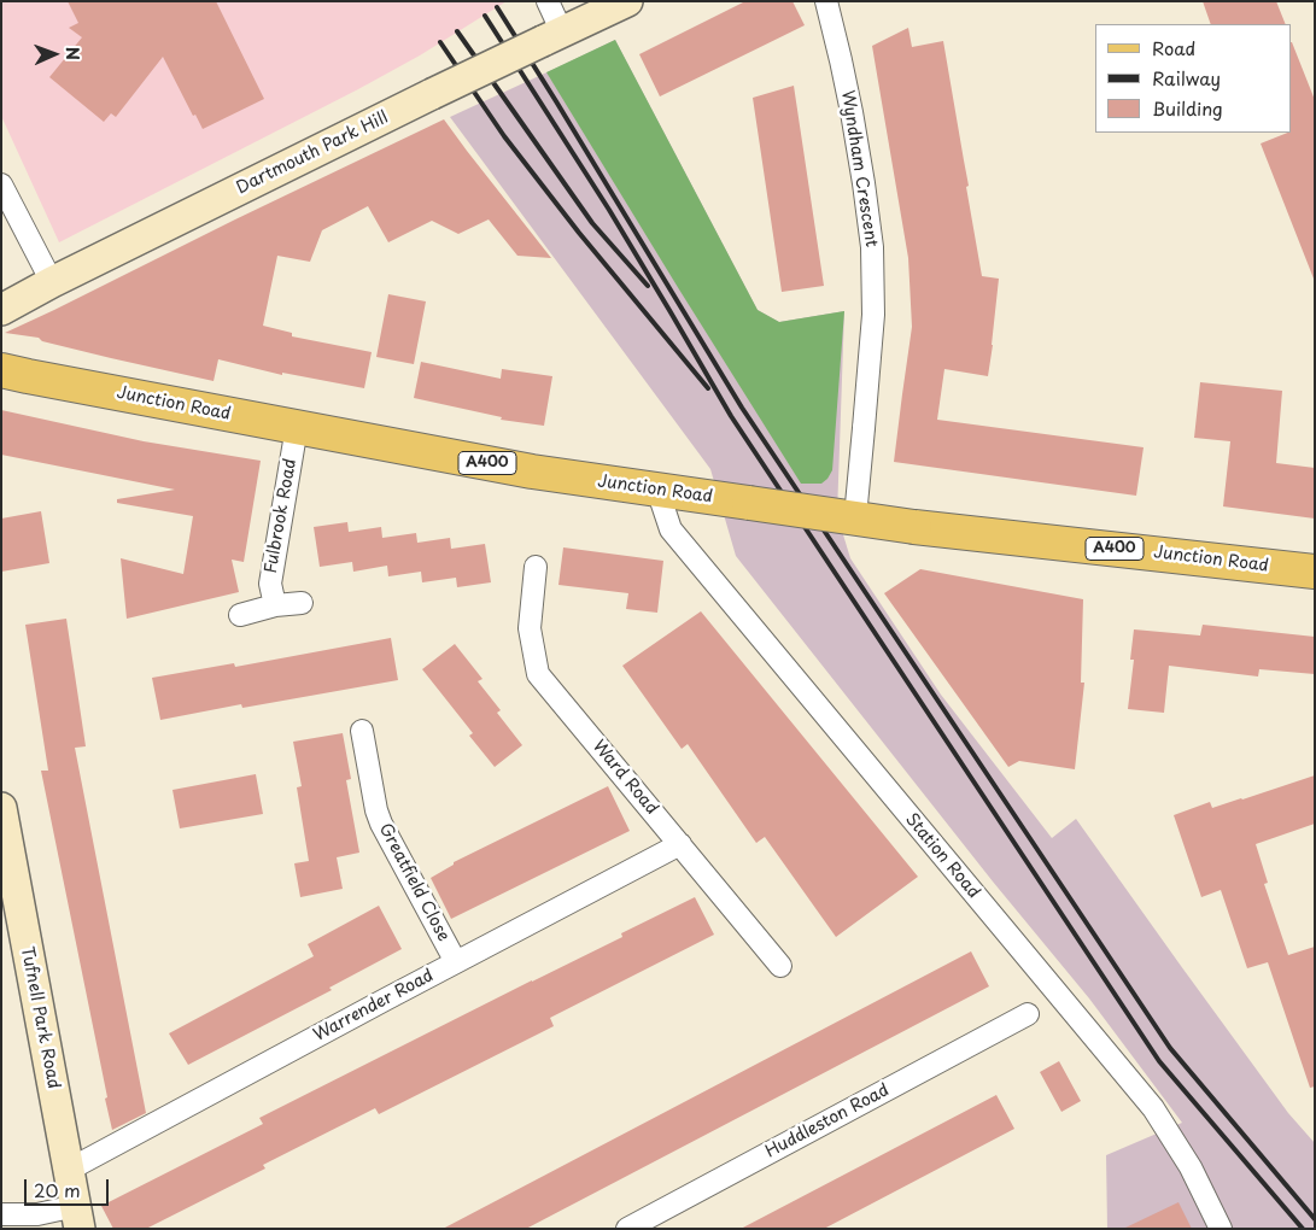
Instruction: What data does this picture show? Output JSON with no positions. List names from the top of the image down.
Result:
{
  "streets": {
    "main road": ["Junction Road", "A400"],
    "street": [
      "Dartmouth Park Hill",
      "Wyndham Crescent",
      "Fulbrook Road",
      "Ward Road",
      "Station Road",
      "Greatfield Close",
      "Warrender Road",
      "Tufnell Park Road",
      "Huddleston Road"
    ]
  },
  "crossings": [
    ["Wyndham Crescent", "Junction Road"],
    ["Junction Road", "Fulbrook Road"],
    ["Junction Road", "Station Road"],
    ["Ward Road", "Warrender Road"],
    ["Greatfield Close", "Warrender Road"],
    ["Warrender Road", "Tufnell Park Road"]
  ],
  "legend": ["Road", "Railway", "Building"],
  "scale_bar": "20 m",
  "north": "right"
}
